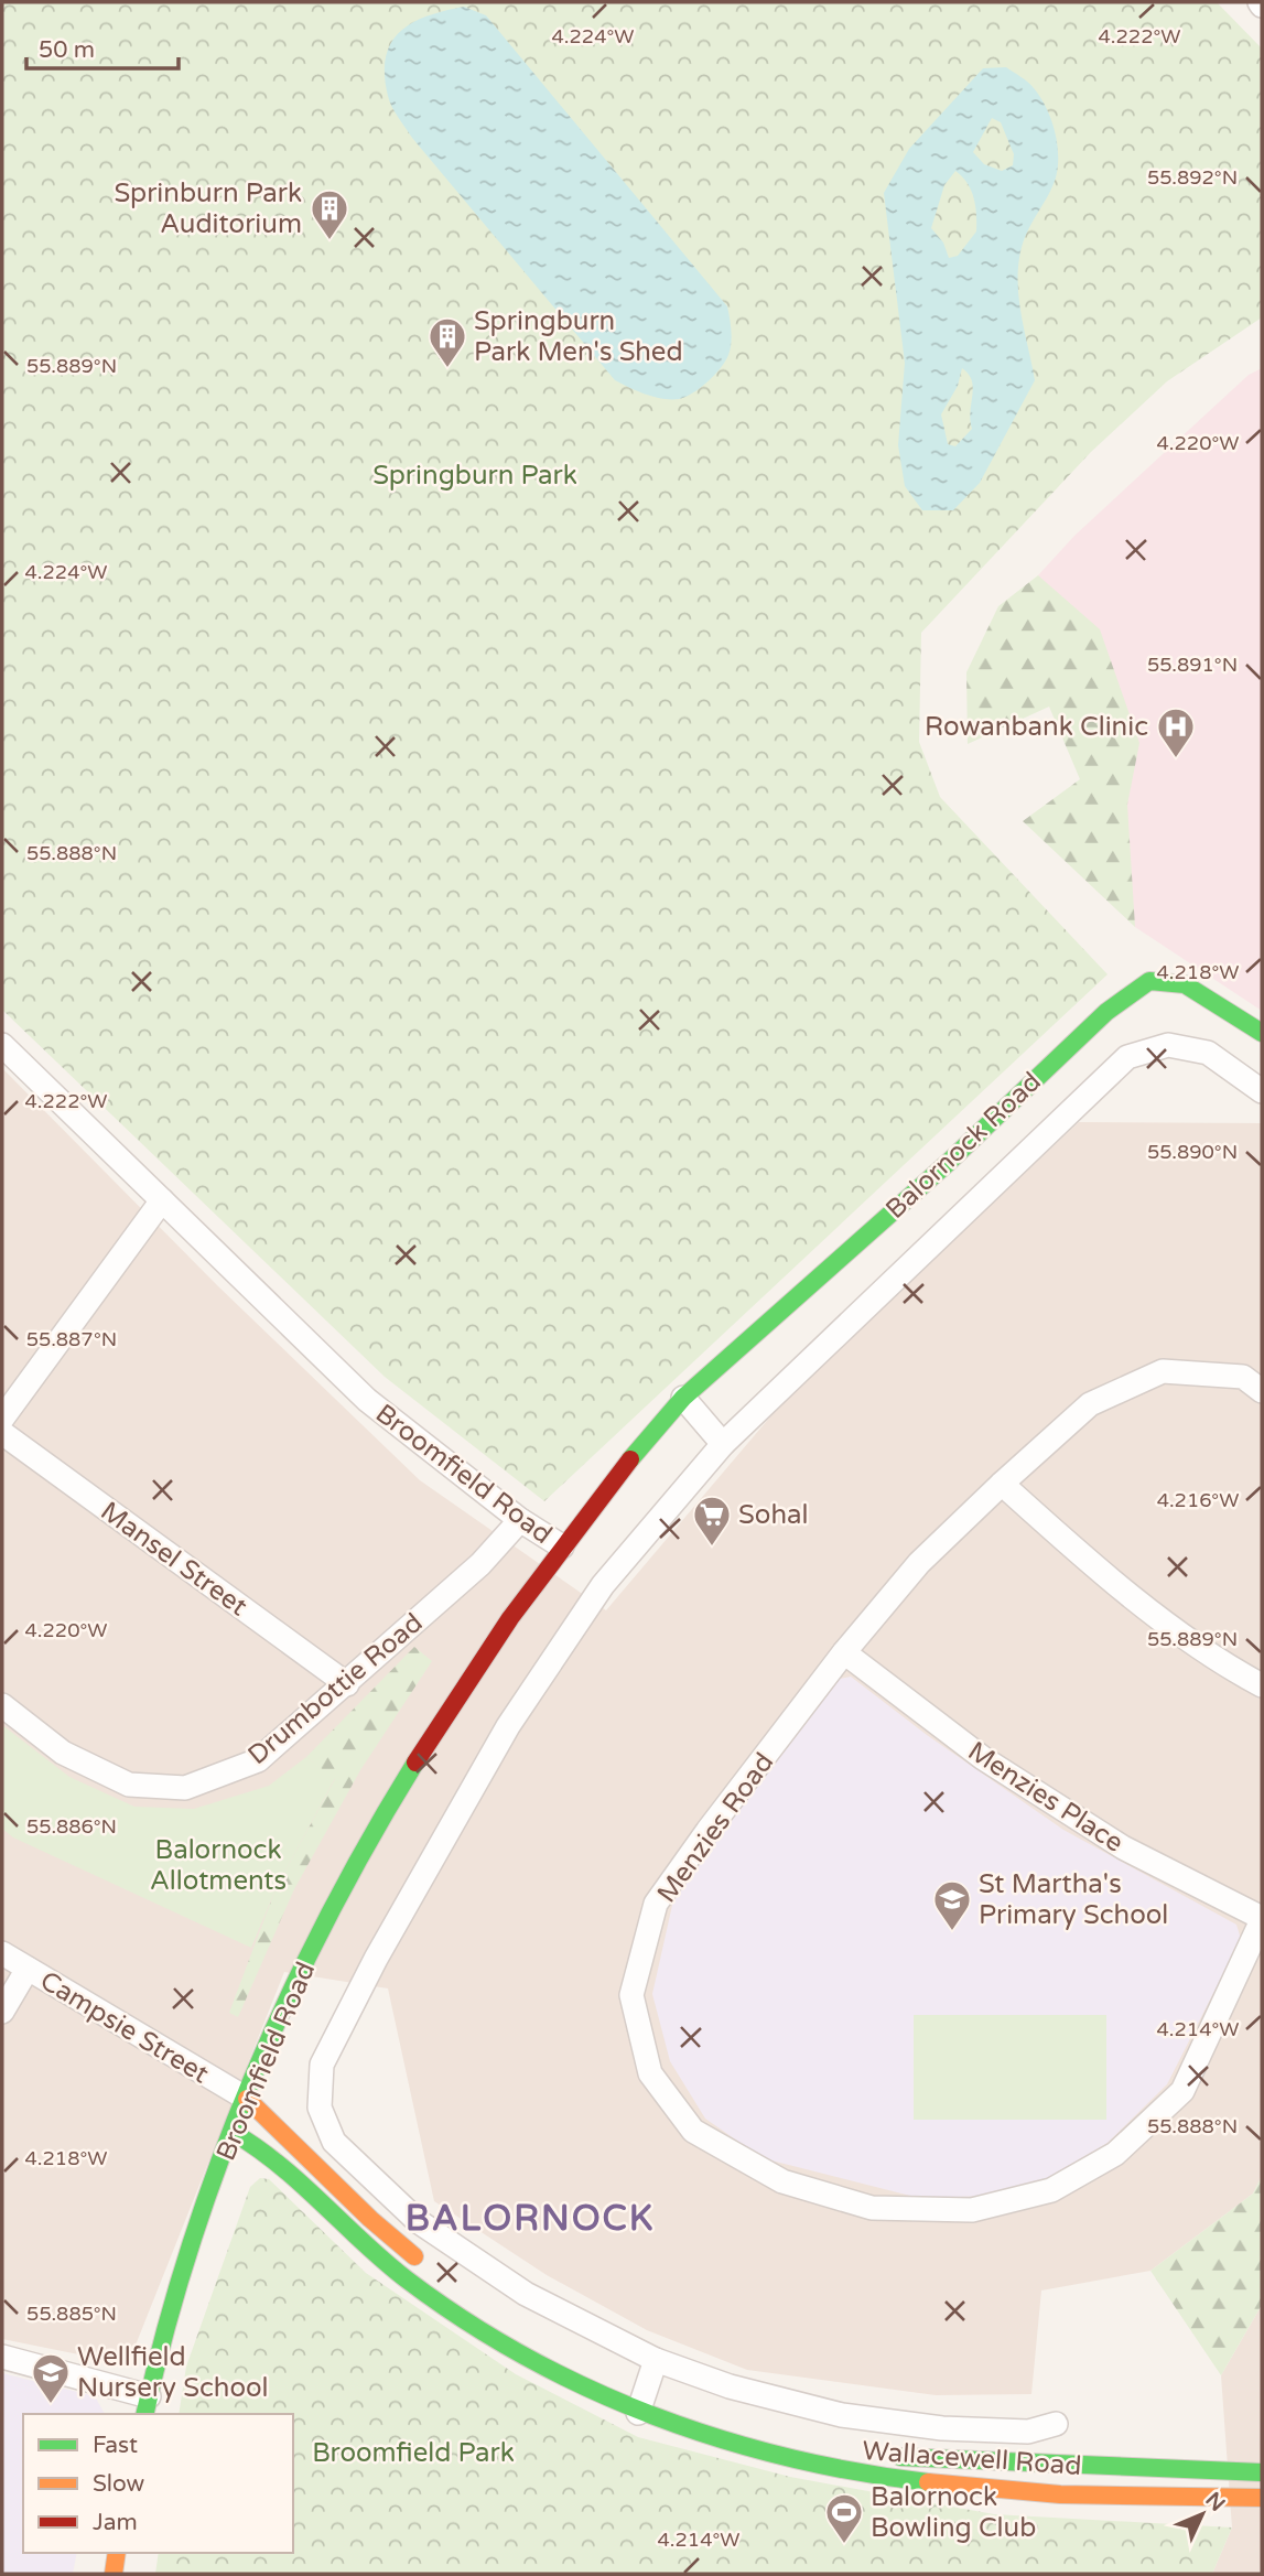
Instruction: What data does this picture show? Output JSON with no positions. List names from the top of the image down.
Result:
{
  "streets": {
    "street": [
      "Balornock Road",
      "Broomfield Road",
      "Mansel Street",
      "Drumbottie Road",
      "Menzies Place",
      "Menzies Road",
      "Campsie Street",
      "Wallacewell Road"
    ]
  },
  "crossings": [
    ["Balornock Road", "Broomfield Road"],
    ["Broomfield Road", "Drumbottie Road"],
    ["Broomfield Road", "Campsie Street"],
    ["Broomfield Road", "Wallacewell Road"],
    ["Mansel Street", "Drumbottie Road"],
    ["Menzies Place", "Menzies Road"]
  ],
  "districts": ["BALORNOCK"],
  "parks": ["Springburn Park", "Balornock Allotments", "Broomfield Park"],
  "places": {
    "building": ["Sprinburn Park Auditorium", "Springburn Park Men's Shed"],
    "hospital": ["Rowanbank Clinic"],
    "supermarket": ["Sohal"],
    "school or university": ["St Martha's Primary School", "Wellfield Nursery School"],
    "sports": ["Balornock Bowling Club"]
  },
  "legend": ["Fast", "Slow", "Jam"],
  "scale_bar": "50 m",
  "north": "top right",
  "coordinates": [
    "4.224°W",
    "4.222°W",
    "55.892°N",
    "55.889°N",
    "4.220°W",
    "55.891°N",
    "55.888°N",
    "4.218°W",
    "55.890°N",
    "55.887°N",
    "4.216°W",
    "55.886°N",
    "4.214°W",
    "55.885°N"
  ]
}
